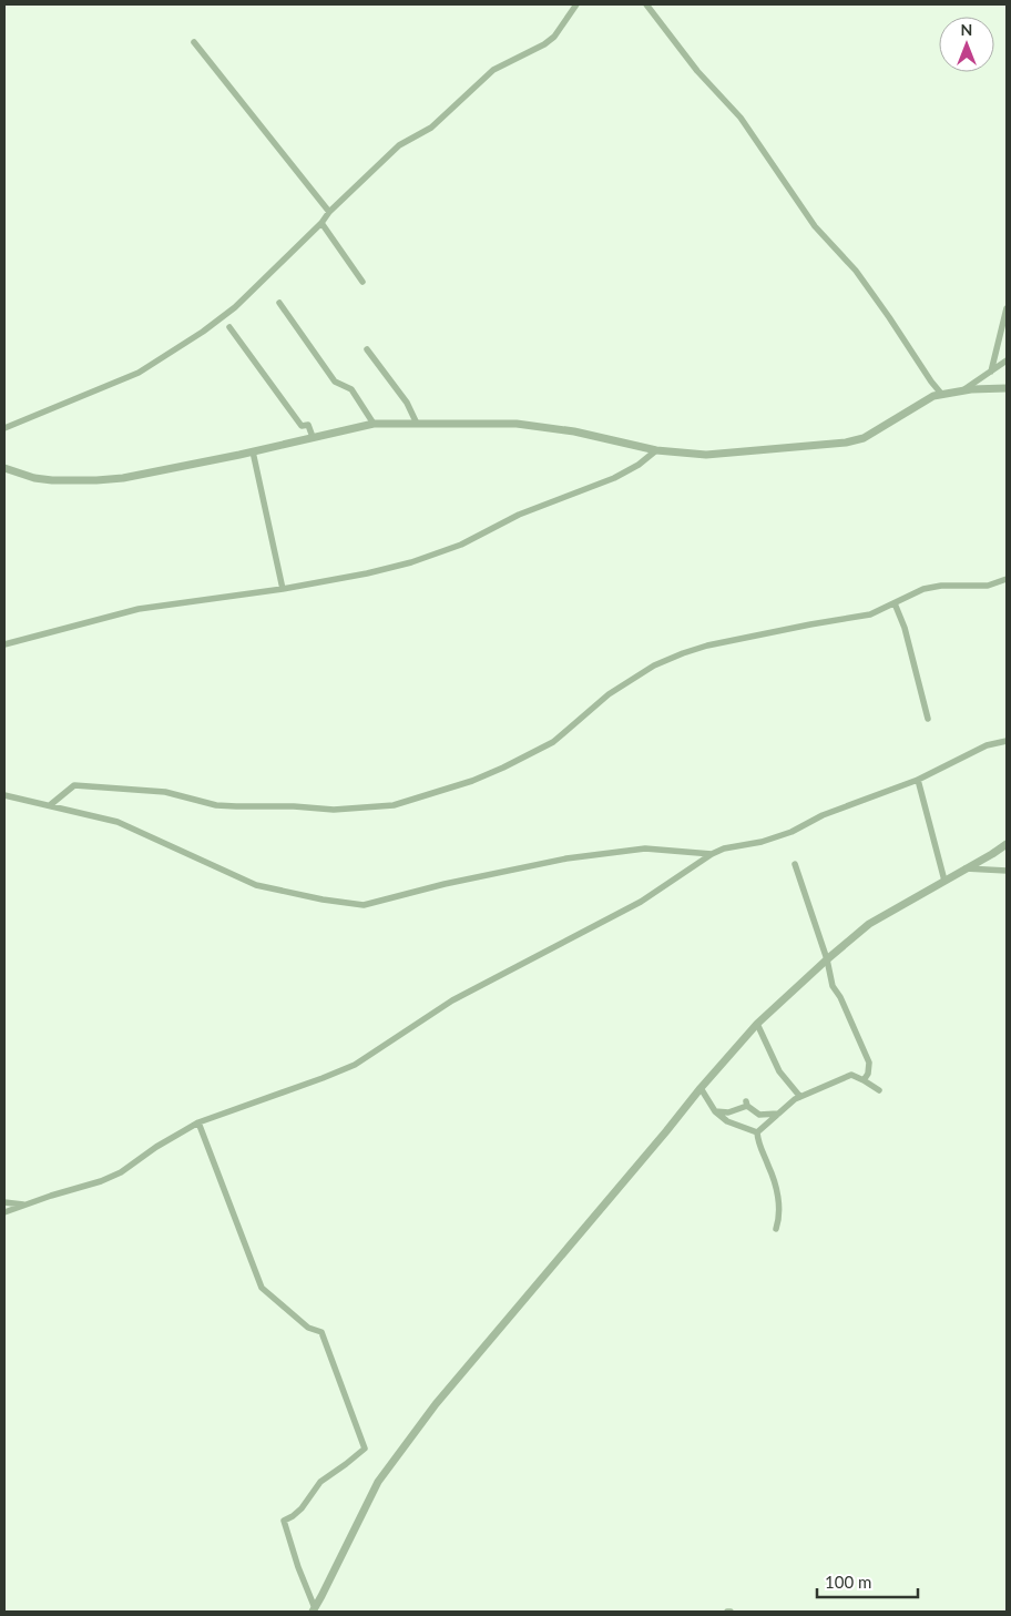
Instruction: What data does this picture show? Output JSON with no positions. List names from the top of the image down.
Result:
{
  "scale_bar": "100 m",
  "north": "top"
}
